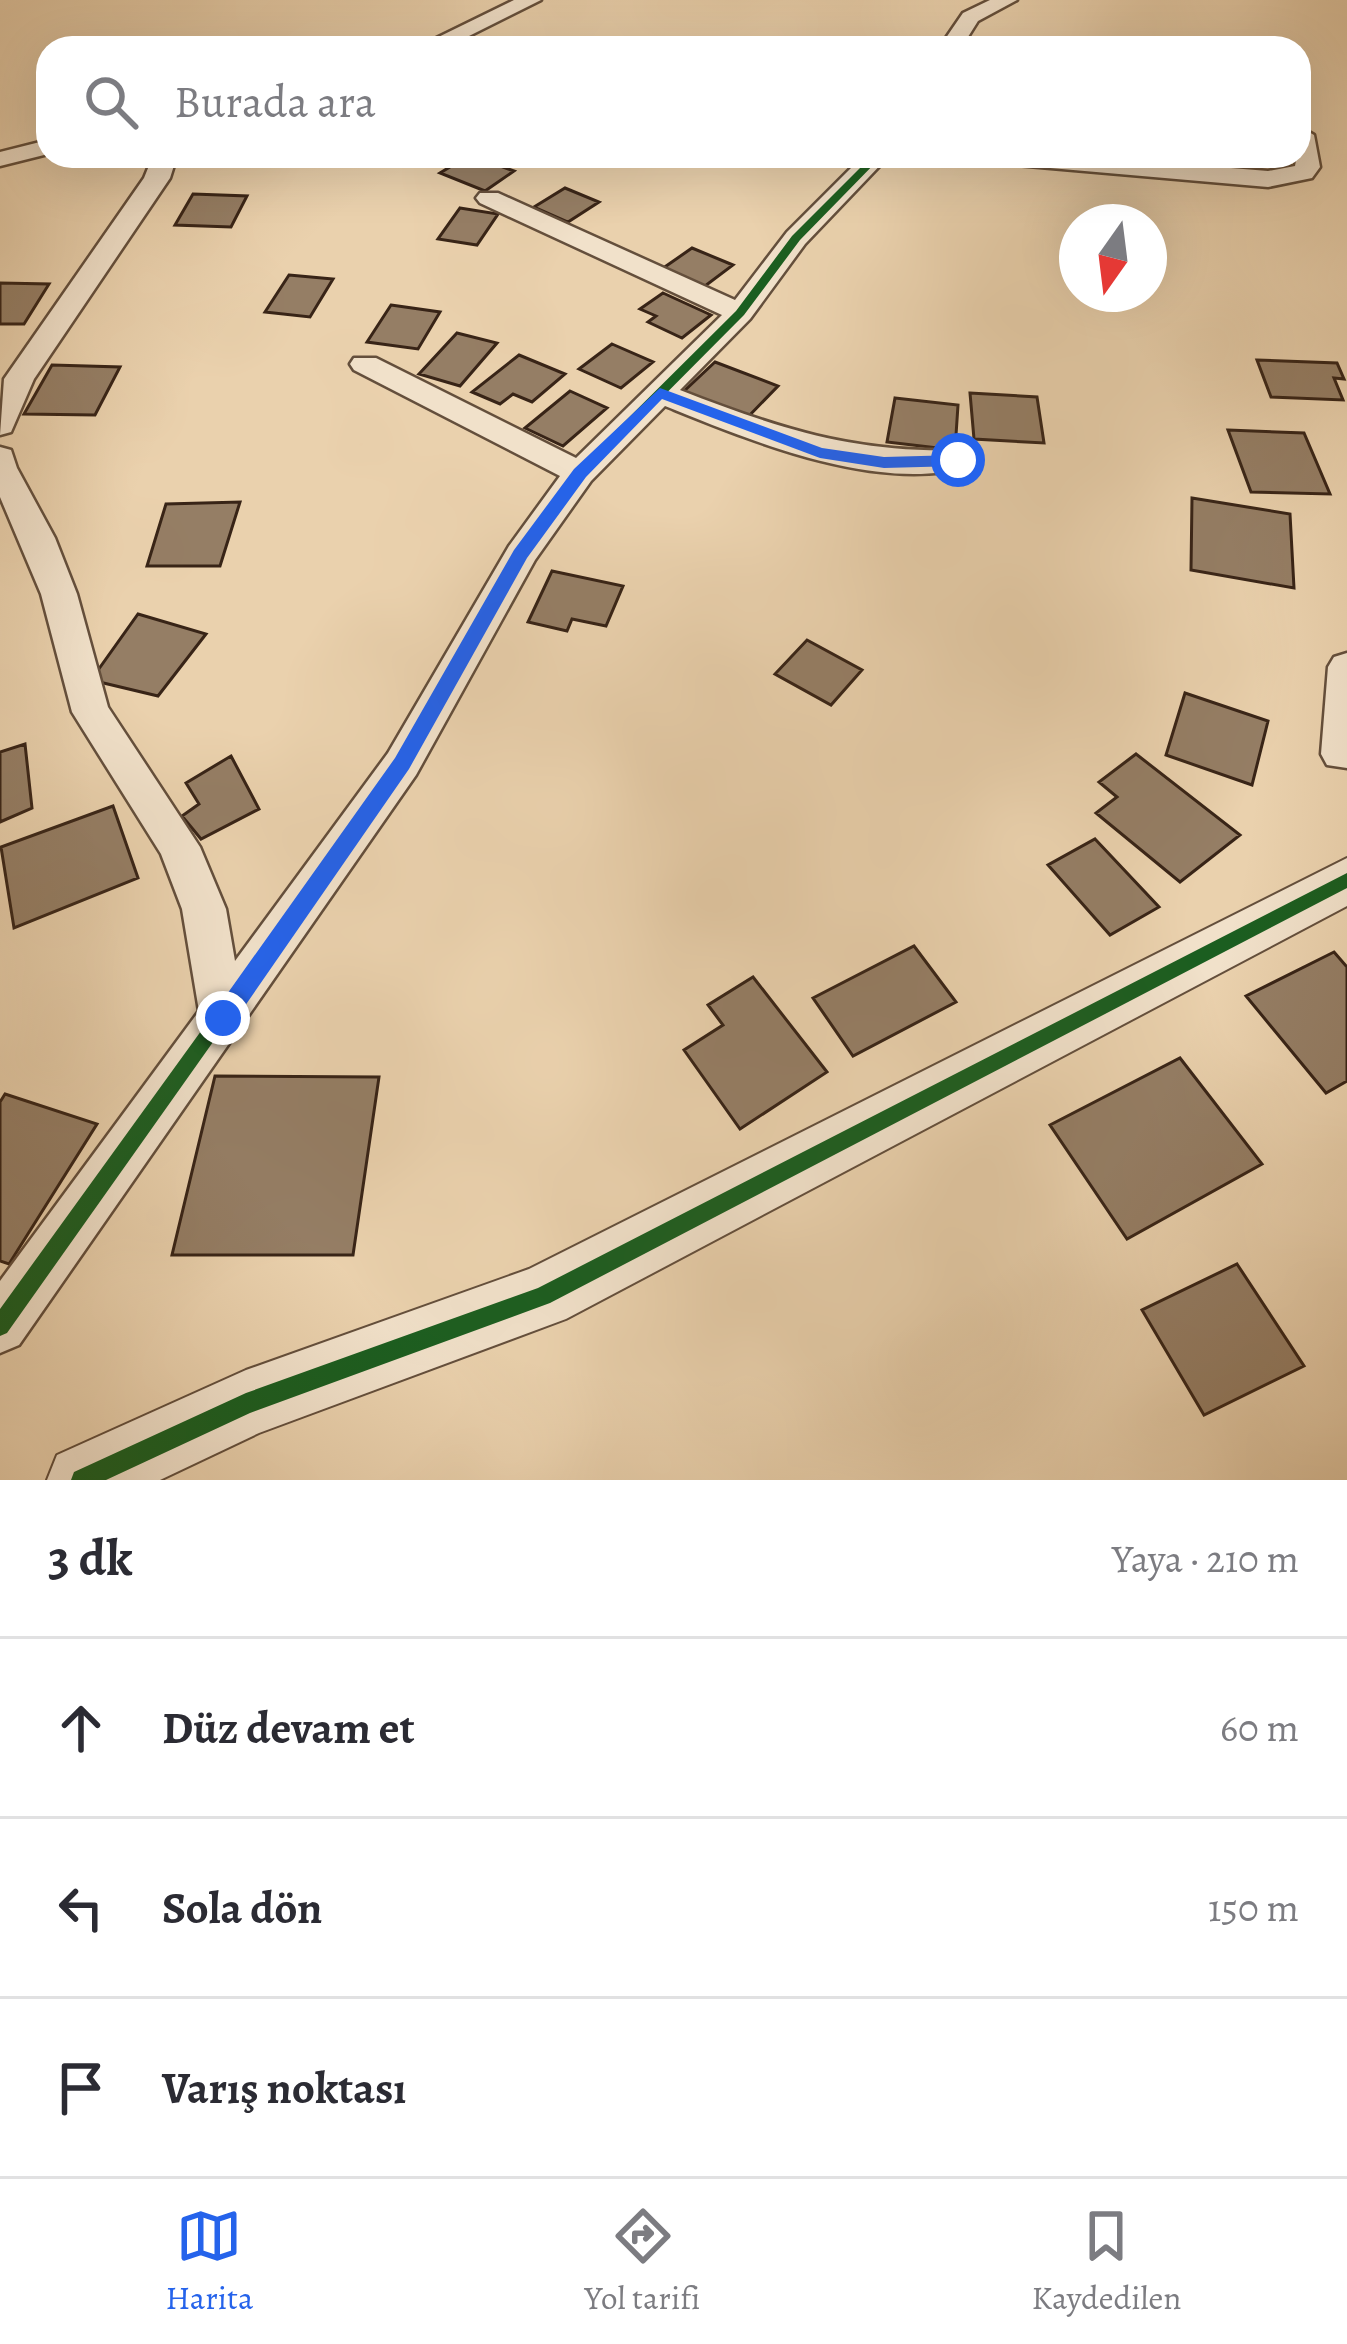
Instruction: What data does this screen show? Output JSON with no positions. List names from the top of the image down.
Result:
{
  "north": "bottom",
  "page": {
    "search": "Burada ara",
    "heading": ["3 dk", "Yaya · 210 m"],
    "list": [
      ["Düz devam et", "60 m"],
      ["Sola dön", "150 m"],
      "Varış noktası"
    ],
    "nav": ["Harita", "Yol tarifi", "Kaydedilen"]
  }
}
